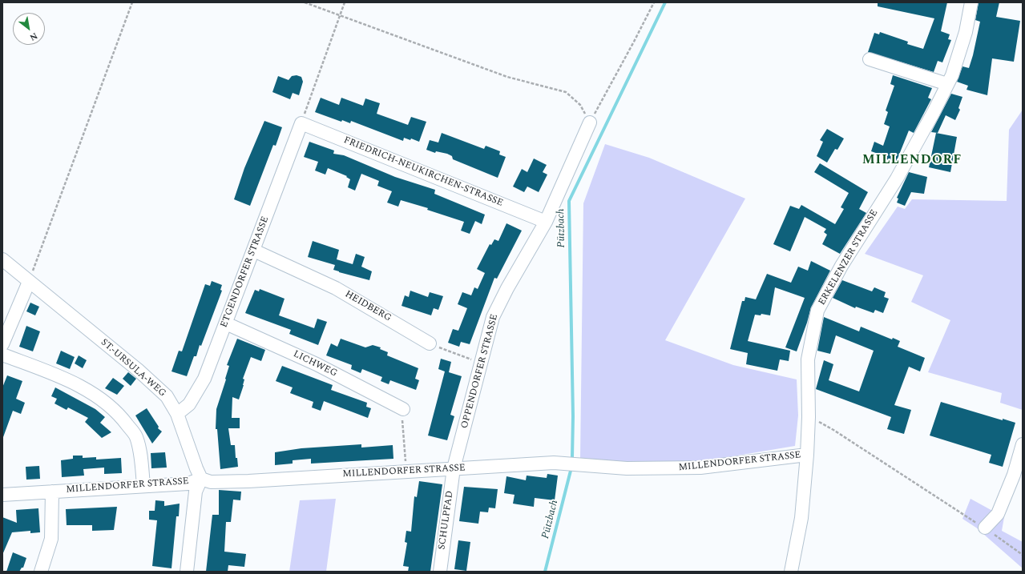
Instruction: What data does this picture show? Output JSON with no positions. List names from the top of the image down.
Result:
{
  "streets": {
    "street": [
      "FRIEDRICH-NEUKIRCHEN-STRASSE",
      "ERKELENZER STRASSE",
      "ETGENDORFER STRASSE",
      "HEIDBERG",
      "LICHWEG",
      "ST.-URSULA-WEG",
      "OPPENDORFER STRASSE",
      "MILLENDORFER STRASSE",
      "SCHULPFAD"
    ]
  },
  "crossings": [
    ["FRIEDRICH-NEUKIRCHEN-STRASSE", "ETGENDORFER STRASSE"],
    ["FRIEDRICH-NEUKIRCHEN-STRASSE", "OPPENDORFER STRASSE"],
    ["ERKELENZER STRASSE", "MILLENDORFER STRASSE"],
    ["ETGENDORFER STRASSE", "HEIDBERG"],
    ["ETGENDORFER STRASSE", "LICHWEG"],
    ["ETGENDORFER STRASSE", "ST.-URSULA-WEG"],
    ["ST.-URSULA-WEG", "MILLENDORFER STRASSE"],
    ["OPPENDORFER STRASSE", "MILLENDORFER STRASSE"],
    ["OPPENDORFER STRASSE", "SCHULPFAD"],
    ["MILLENDORFER STRASSE", "SCHULPFAD"]
  ],
  "districts": ["MILLENDORF"],
  "water": ["Pützbach"],
  "north": "bottom right"
}
